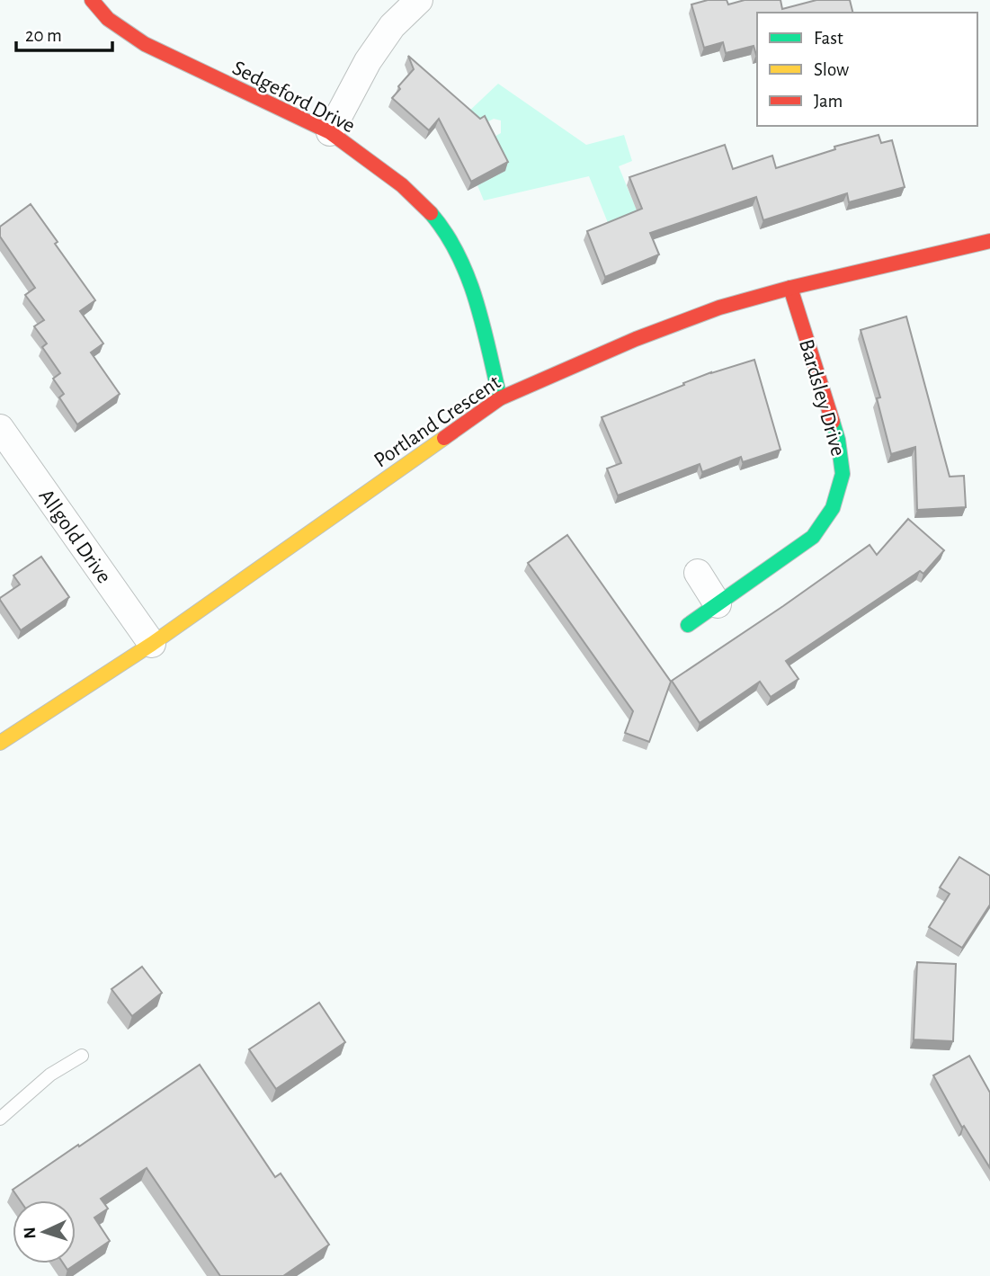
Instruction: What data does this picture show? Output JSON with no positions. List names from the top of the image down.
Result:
{
  "streets": {
    "street": [
      "Sedgeford Drive",
      "Bardsley Drive",
      "Portland Crescent",
      "Allgold Drive"
    ]
  },
  "crossings": [
    ["Sedgeford Drive", "Portland Crescent"],
    ["Bardsley Drive", "Portland Crescent"],
    ["Portland Crescent", "Allgold Drive"]
  ],
  "legend": ["Fast", "Slow", "Jam"],
  "scale_bar": "20 m",
  "north": "left"
}
